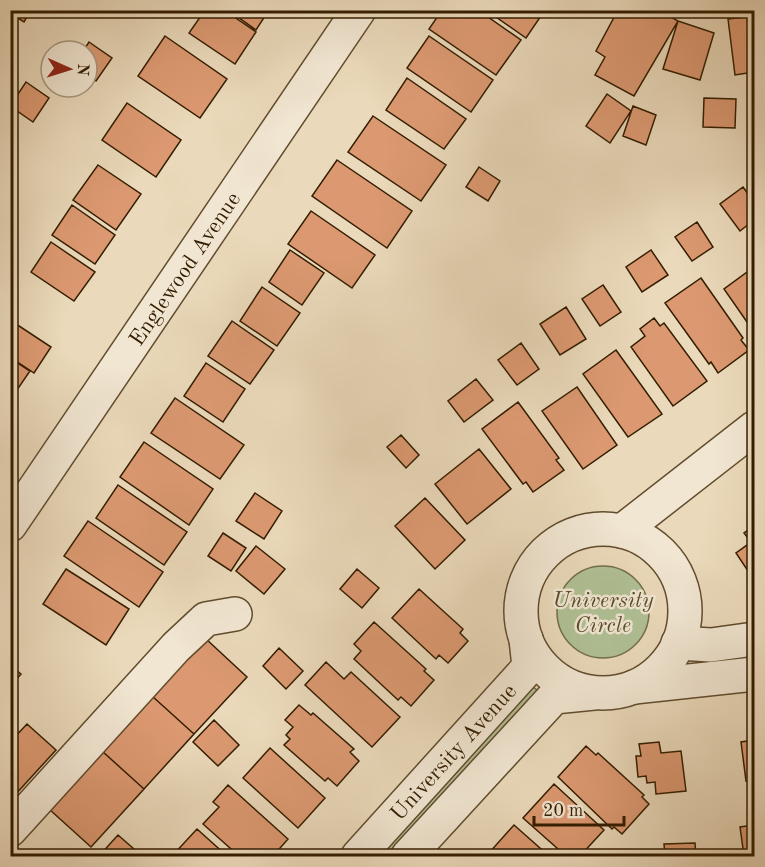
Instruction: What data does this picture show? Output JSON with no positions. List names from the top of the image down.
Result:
{
  "streets": {
    "street": ["Englewood Avenue", "University Avenue"]
  },
  "parks": ["University Circle"],
  "scale_bar": "20 m",
  "north": "right"
}
